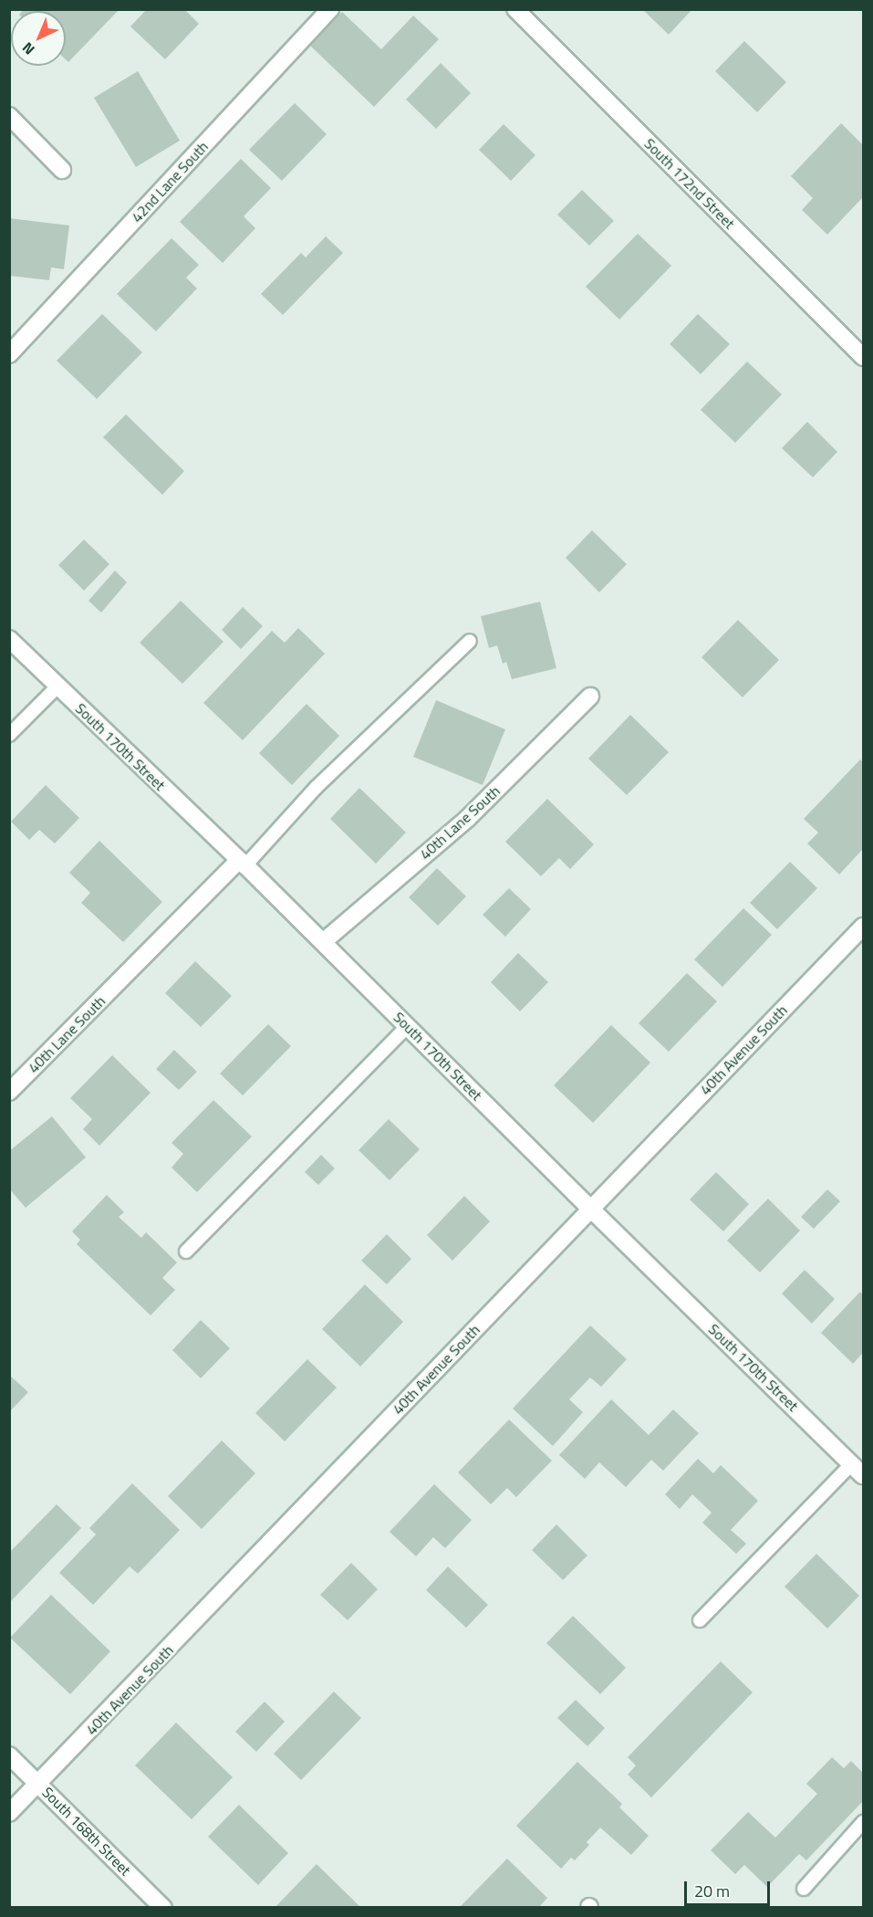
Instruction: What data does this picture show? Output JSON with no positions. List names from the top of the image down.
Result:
{
  "streets": {
    "street": [
      "42nd Lane South",
      "South 172nd Street",
      "South 170th Street",
      "40th Lane South",
      "40th Avenue South",
      "South 168th Street"
    ]
  },
  "crossings": [
    ["South 170th Street", "40th Lane South"],
    ["South 170th Street", "40th Avenue South"],
    ["40th Avenue South", "South 168th Street"]
  ],
  "scale_bar": "20 m",
  "north": "bottom left"
}
